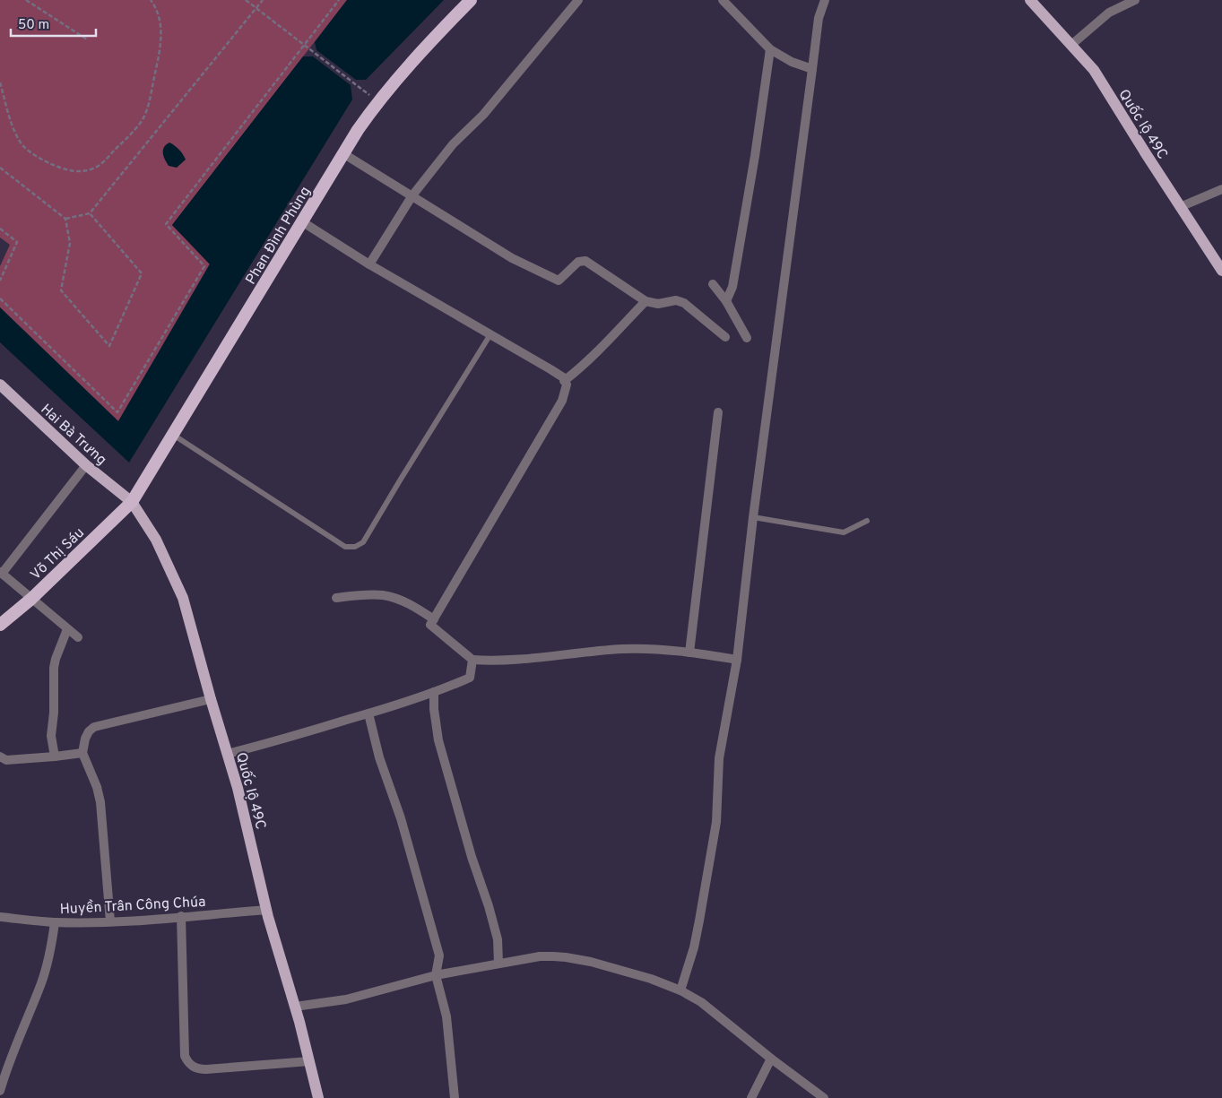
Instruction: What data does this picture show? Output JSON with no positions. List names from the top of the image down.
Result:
{
  "streets": {
    "highway": ["Phan Đình Phùng", "Võ Thị Sáu"],
    "main road": ["Quốc lộ 49C", "Hai Bà Trưng"],
    "street": ["Huyền Trân Công Chúa"]
  },
  "crossings": [
    ["Quốc lộ 49C", "Phan Đình Phùng"],
    ["Quốc lộ 49C", "Hai Bà Trưng"],
    ["Quốc lộ 49C", "Võ Thị Sáu"],
    ["Quốc lộ 49C", "Huyền Trân Công Chúa"],
    ["Phan Đình Phùng", "Hai Bà Trưng"],
    ["Phan Đình Phùng", "Võ Thị Sáu"],
    ["Hai Bà Trưng", "Võ Thị Sáu"]
  ],
  "scale_bar": "50 m"
}
